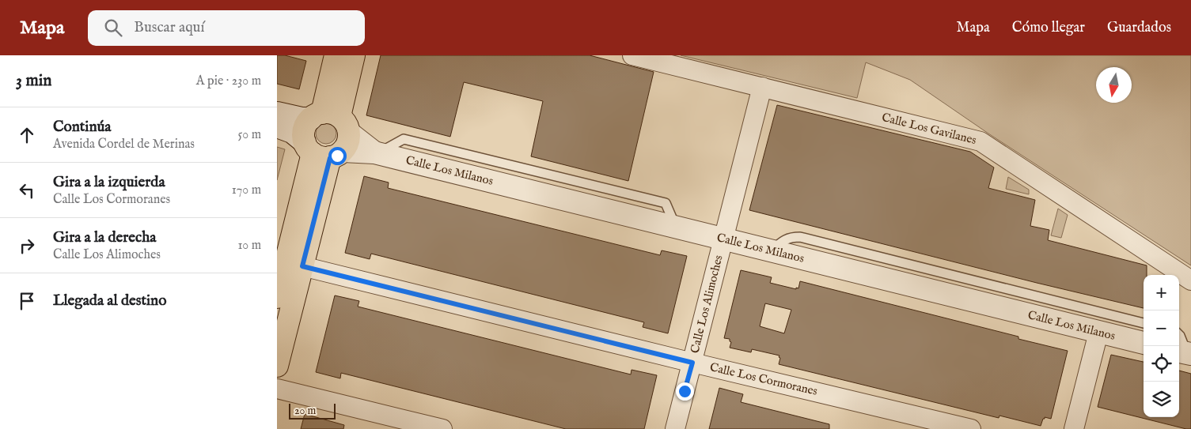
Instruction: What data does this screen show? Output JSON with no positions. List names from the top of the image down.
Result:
{
  "streets": {
    "street": [
      "Calle Los Gavilanes",
      "Calle Los Milanos",
      "Calle Los Alimoches",
      "Calle Los Cormoranes"
    ]
  },
  "crossings": [
    ["Calle Los Gavilanes", "Calle Los Alimoches"],
    ["Calle Los Milanos", "Calle Los Alimoches"],
    ["Calle Los Alimoches", "Calle Los Cormoranes"]
  ],
  "scale_bar": "20 m",
  "north": "bottom",
  "page": {
    "header": "Mapa",
    "search": "Buscar aquí",
    "nav": ["Mapa", "Cómo llegar", "Guardados"],
    "heading": ["3 min", "A pie · 230 m"],
    "list": [
      ["Continúa", "Avenida Cordel de Merinas", "50 m"],
      ["Gira a la izquierda", "Calle Los Cormoranes", "170 m"],
      ["Gira a la derecha", "Calle Los Alimoches", "10 m"],
      "Llegada al destino"
    ],
    "map_buttons": ["+", "−"],
    "scale": "20 m"
  }
}
